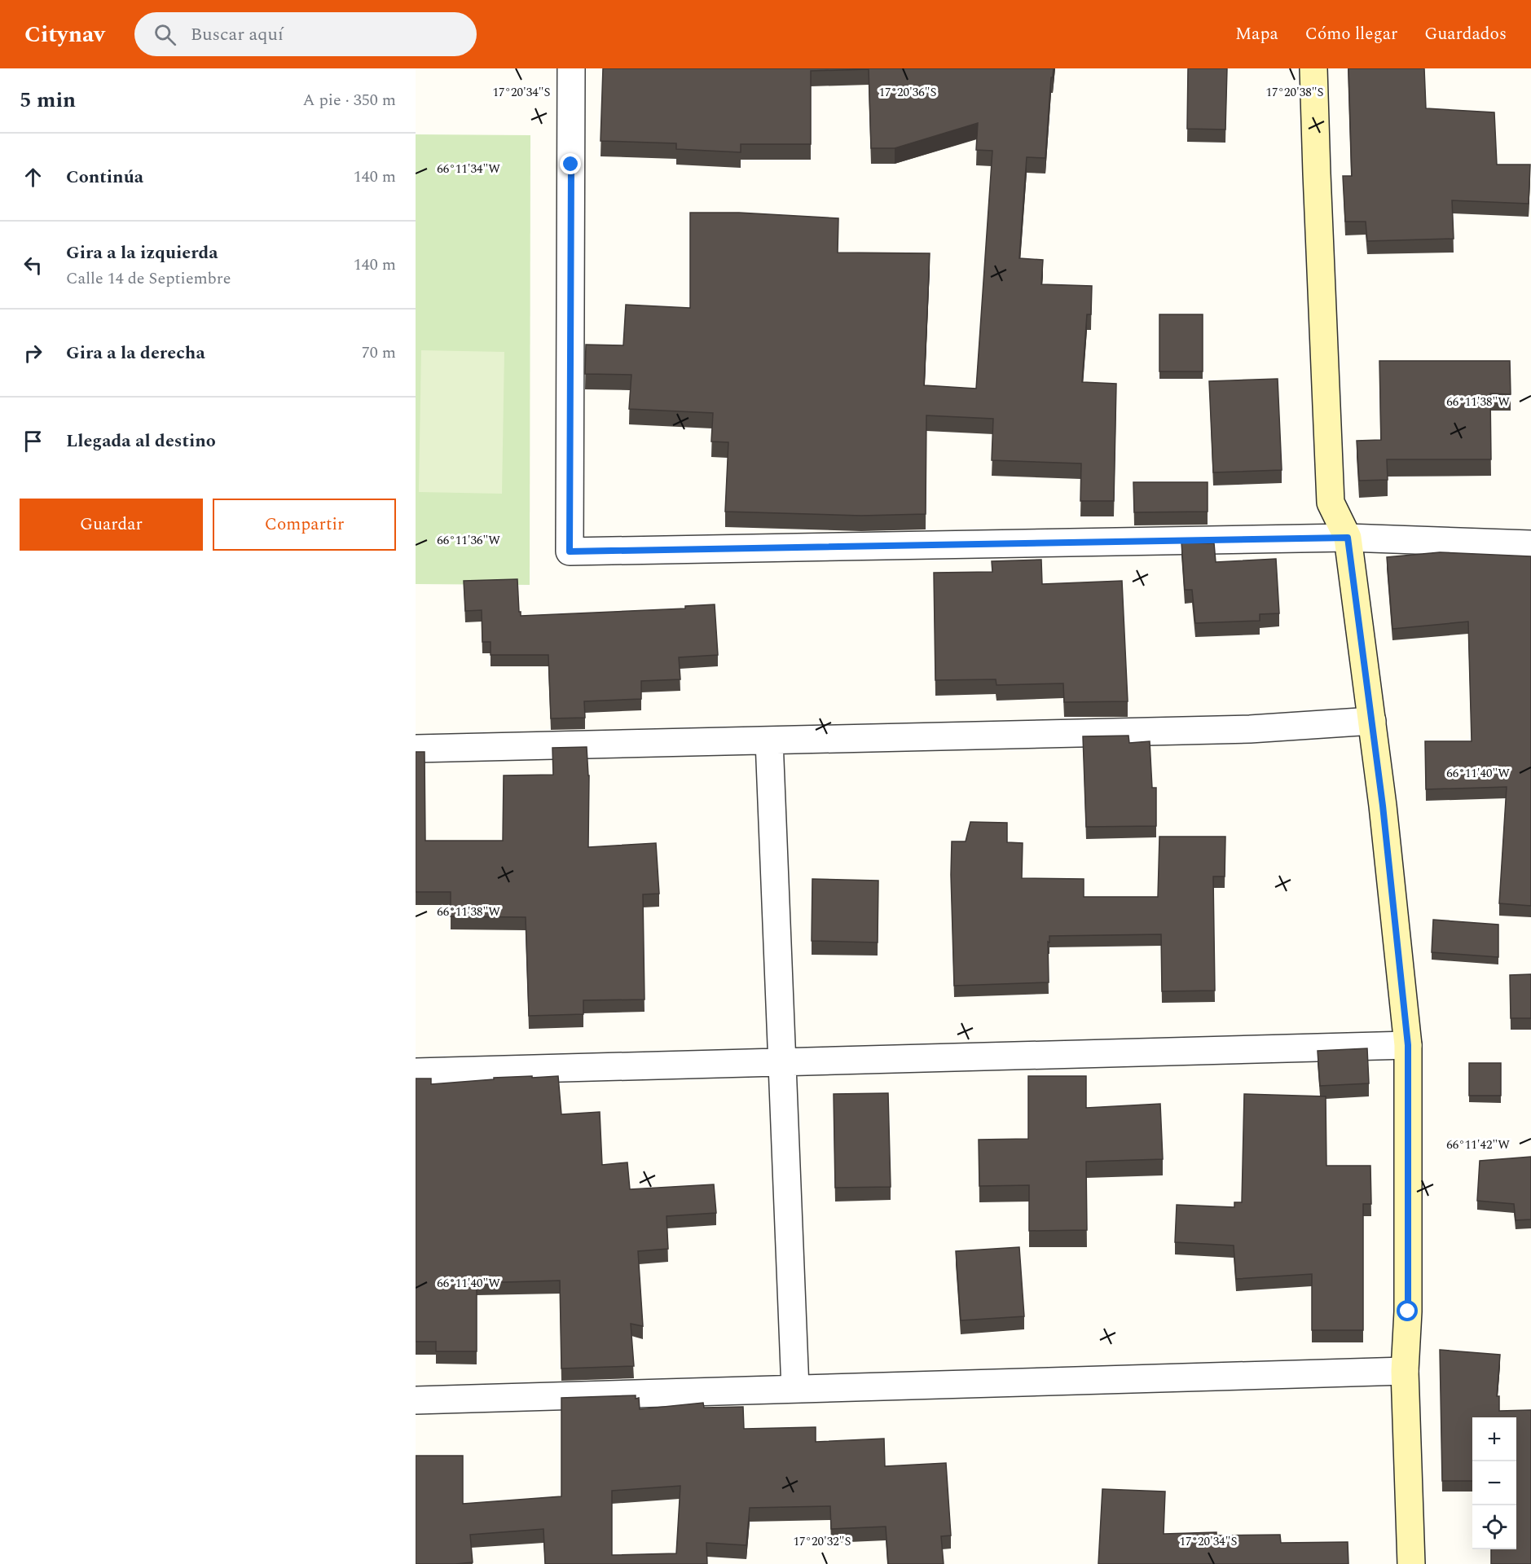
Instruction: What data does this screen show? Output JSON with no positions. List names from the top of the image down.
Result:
{
  "page": {
    "header": "Citynav",
    "search": "Buscar aquí",
    "nav": ["Mapa", "Cómo llegar", "Guardados"],
    "heading": ["5 min", "A pie · 350 m"],
    "list": [
      ["Continúa", "140 m"],
      ["Gira a la izquierda", "Calle 14 de Septiembre", "140 m"],
      ["Gira a la derecha", "70 m"],
      "Llegada al destino"
    ],
    "buttons": ["Guardar", "Compartir"],
    "map_buttons": ["+", "−"]
  },
  "coordinates": [
    "17°20'34\"S",
    "17°20'36\"S",
    "17°20'38\"S",
    "66°11'34\"W",
    "66°11'38\"W",
    "66°11'36\"W",
    "66°11'40\"W",
    "66°11'42\"W",
    "17°20'32\"S"
  ]
}
